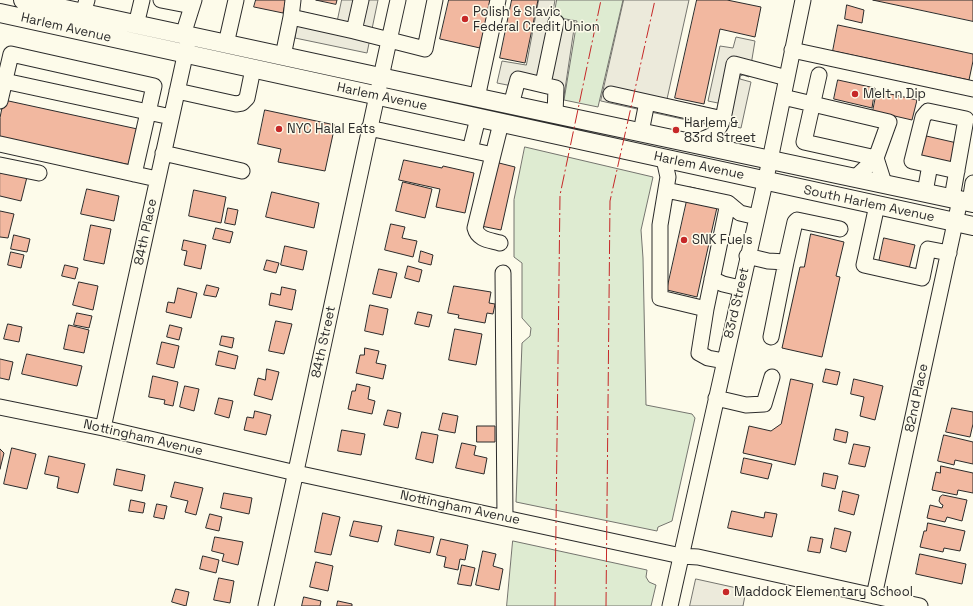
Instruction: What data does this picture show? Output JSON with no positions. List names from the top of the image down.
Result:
{
  "streets": {
    "main road": ["Harlem Avenue", "South Harlem Avenue"],
    "street": [
      "84th Place",
      "83rd Street",
      "84th Street",
      "82nd Place",
      "Nottingham Avenue"
    ]
  },
  "crossings": [
    ["Harlem Avenue", "South Harlem Avenue"],
    ["Harlem Avenue", "84th Place"],
    ["Harlem Avenue", "83rd Street"],
    ["Harlem Avenue", "84th Street"],
    ["South Harlem Avenue", "83rd Street"],
    ["South Harlem Avenue", "82nd Place"],
    ["84th Place", "Nottingham Avenue"],
    ["83rd Street", "Nottingham Avenue"],
    ["84th Street", "Nottingham Avenue"],
    ["82nd Place", "Nottingham Avenue"]
  ],
  "places": [
    "Polish & Slavic Federal Credit Union",
    "Melt n Dip",
    "NYC Halal Eats",
    "Harlem & 83rd Street",
    "SNK Fuels",
    "Maddock Elementary School"
  ]
}
